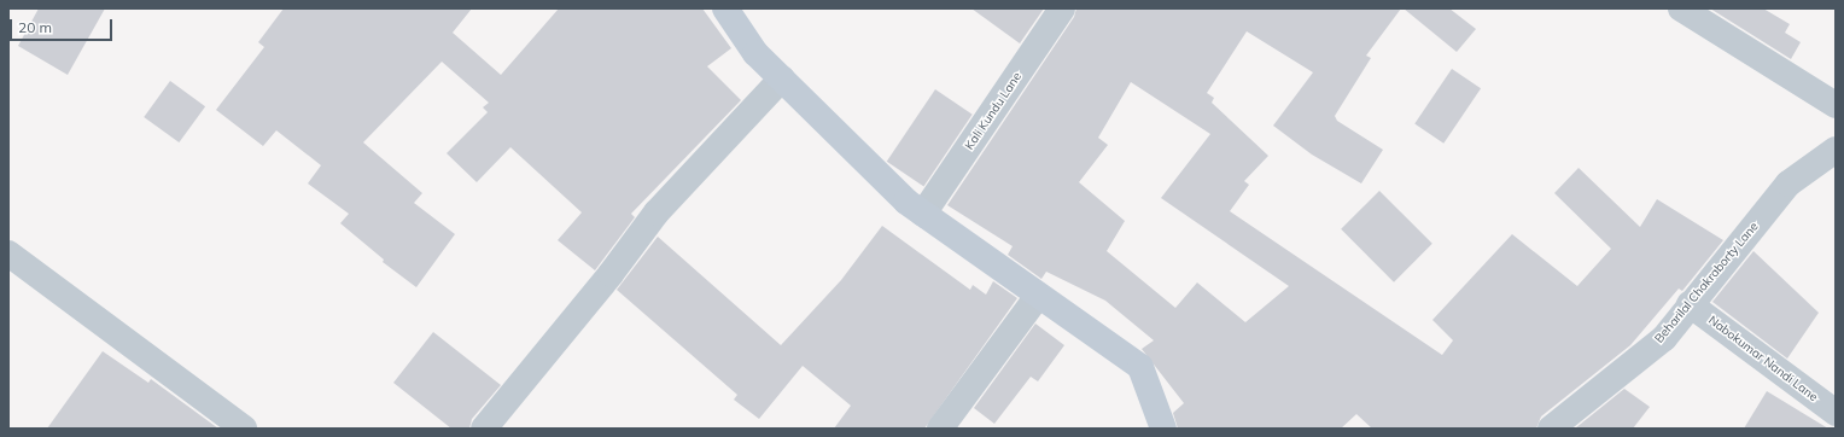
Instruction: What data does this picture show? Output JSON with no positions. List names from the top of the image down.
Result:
{
  "streets": {
    "street": ["Kali Kundu Lane", "Beharilal Chakraborty Lane", "Nabokumar Nandi Lane"]
  },
  "crossings": [
    ["Beharilal Chakraborty Lane", "Nabokumar Nandi Lane"]
  ],
  "scale_bar": "20 m"
}
